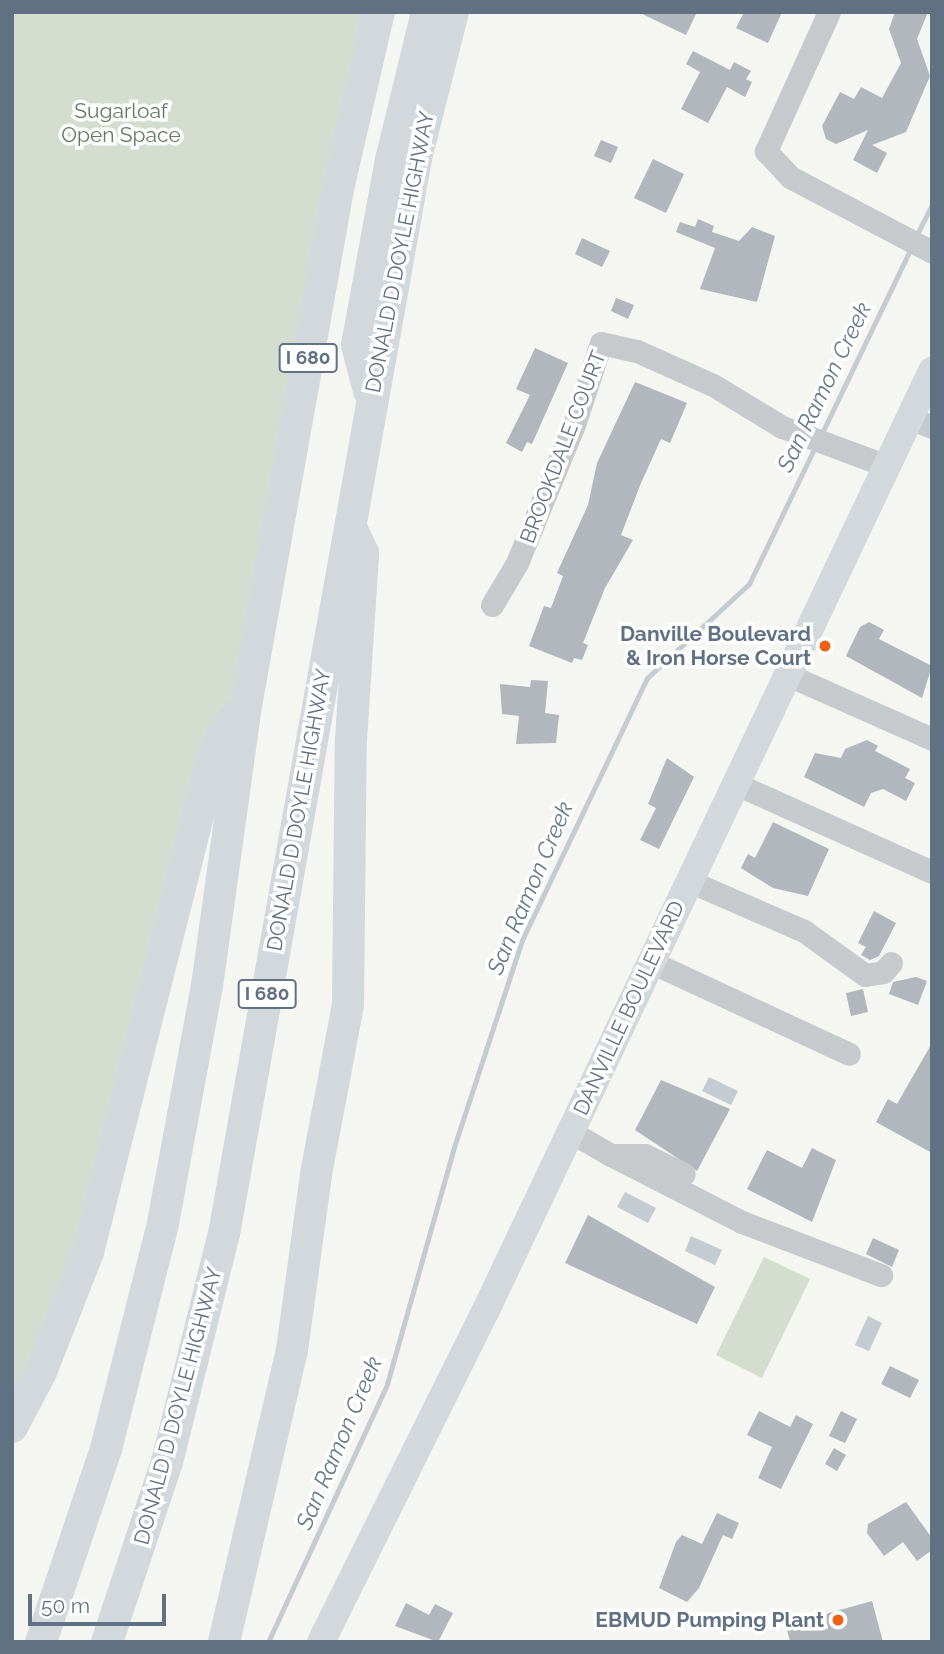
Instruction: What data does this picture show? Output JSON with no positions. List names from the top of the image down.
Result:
{
  "streets": {
    "highway": ["DONALD D DOYLE HIGHWAY", "I 680"],
    "main road": ["DANVILLE BOULEVARD"],
    "street": ["BROOKDALE COURT"]
  },
  "crossings": [
    ["DONALD D DOYLE HIGHWAY", "I 680"],
    ["BROOKDALE COURT", "DANVILLE BOULEVARD"]
  ],
  "water": ["San Ramon Creek"],
  "parks": ["Sugarloaf Open Space"],
  "places": ["Danville Boulevard & Iron Horse Court", "EBMUD Pumping Plant"],
  "scale_bar": "50 m"
}
